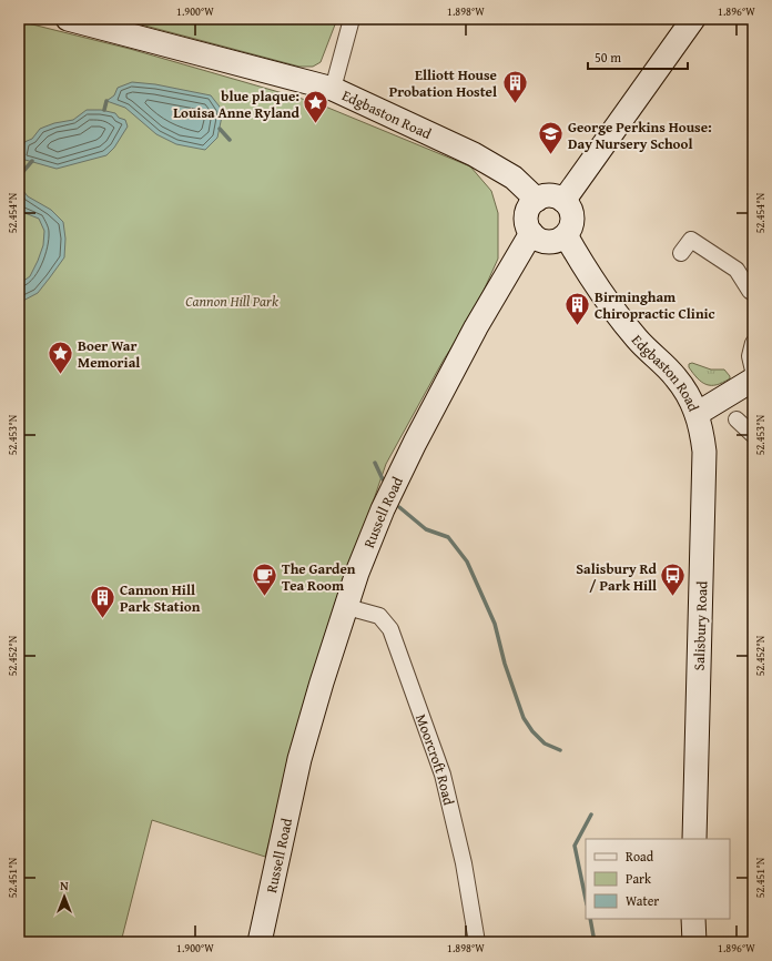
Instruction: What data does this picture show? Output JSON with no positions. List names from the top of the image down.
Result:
{
  "streets": {
    "main road": ["Edgbaston Road", "Russell Road", "Salisbury Road"],
    "street": ["Moorcroft Road"]
  },
  "crossings": [
    ["Edgbaston Road", "Russell Road"],
    ["Edgbaston Road", "Salisbury Road"],
    ["Russell Road", "Moorcroft Road"]
  ],
  "parks": ["Cannon Hill Park"],
  "places": {
    "building": ["Elliott House Probation Hostel", "Birmingham Chiropractic Clinic", "Cannon Hill Park Station"],
    "place": ["blue plaque: Louisa Anne Ryland", "Boer War Memorial"],
    "school or university": ["George Perkins House: Day Nursery School"],
    "cafe": ["The Garden Tea Room"],
    "bus stop": ["Salisbury Rd / Park Hill"]
  },
  "legend": ["Road", "Park", "Water"],
  "scale_bar": "50 m",
  "north": "top",
  "coordinates": [
    "1.900°W",
    "1.898°W",
    "1.896°W",
    "52.454°N",
    "52.453°N",
    "52.452°N",
    "52.451°N"
  ]
}
